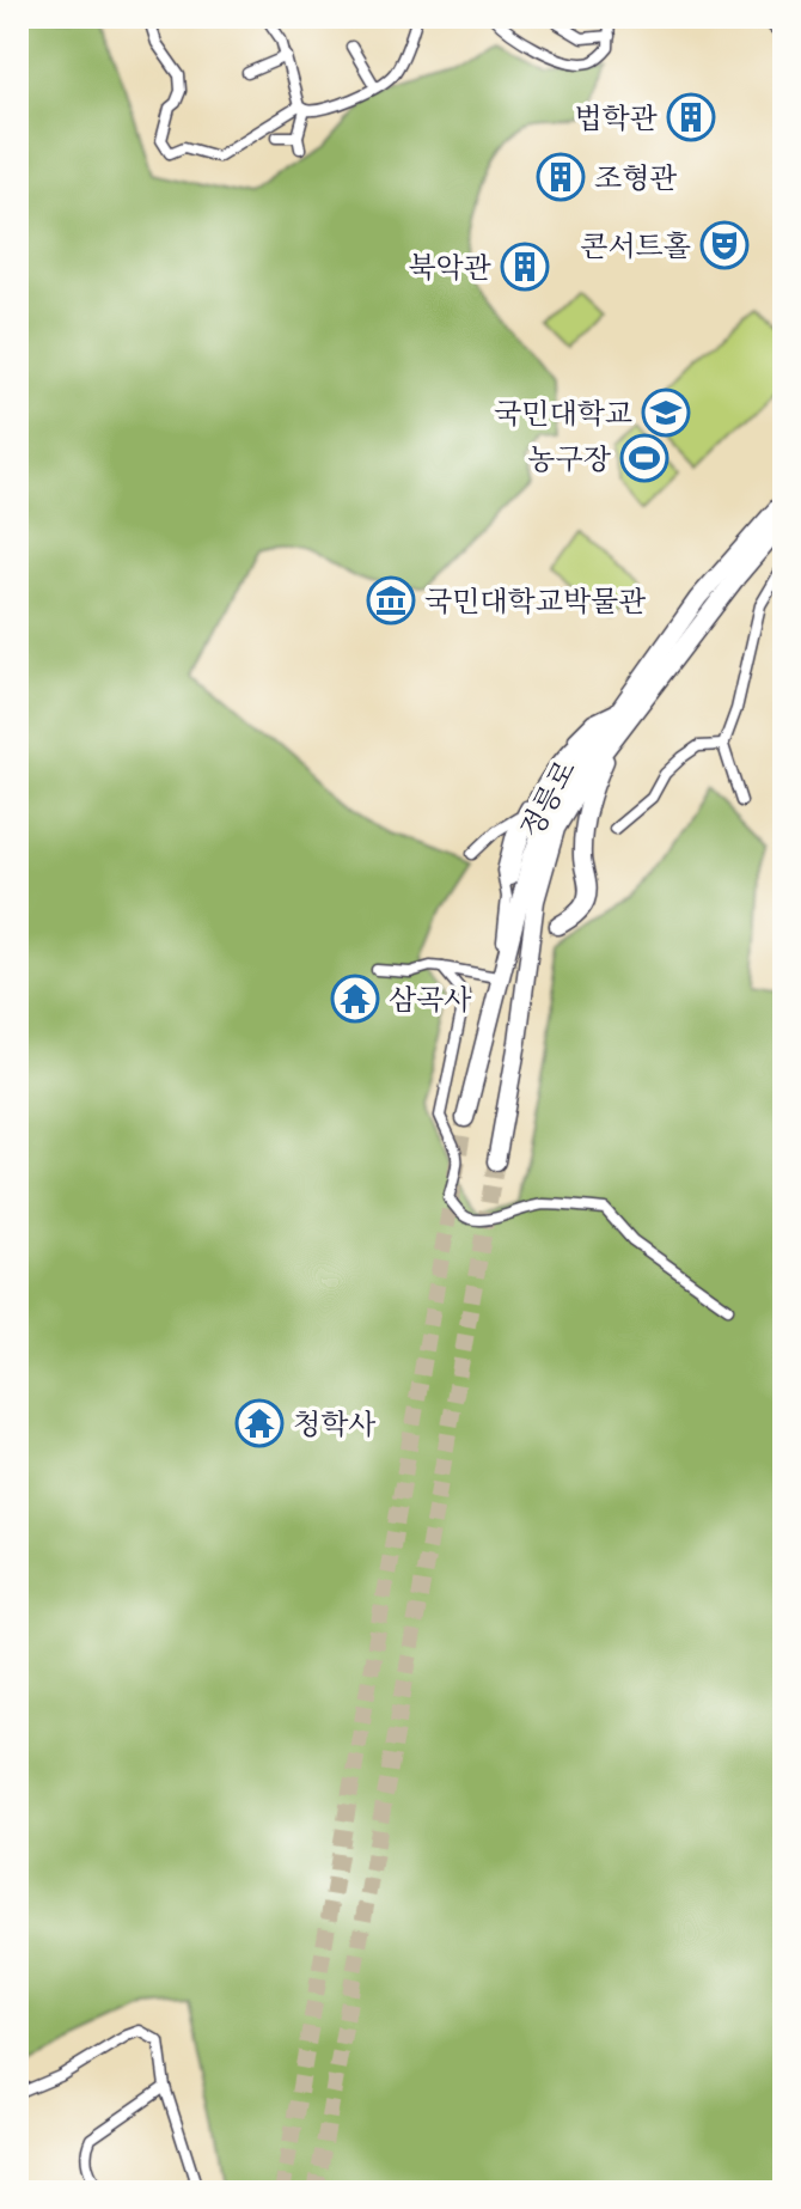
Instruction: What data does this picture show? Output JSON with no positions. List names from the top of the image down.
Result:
{
  "streets": {
    "main road": ["정릉로"]
  },
  "places": {
    "building": ["법학관", "조형관", "북악관"],
    "theatre": ["콘서트홀"],
    "school or university": ["국민대학교"],
    "sports": ["농구장"],
    "museum": ["국민대학교박물관"],
    "temple": ["삼곡사", "청학사"]
  }
}
